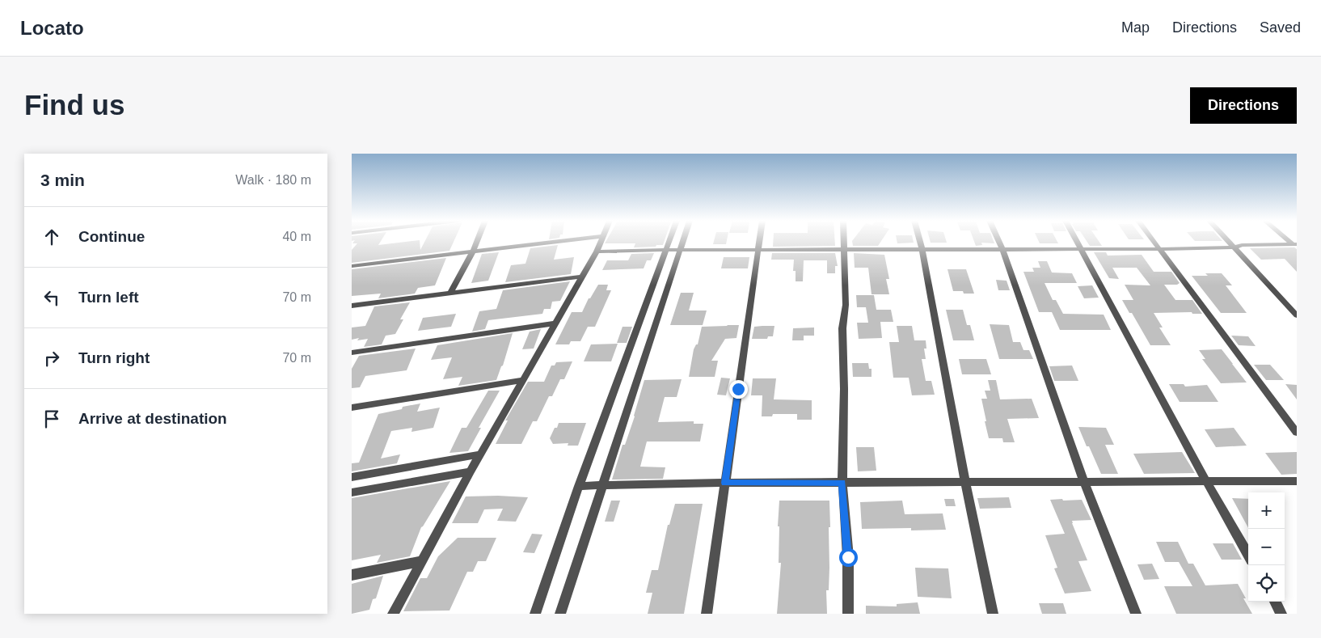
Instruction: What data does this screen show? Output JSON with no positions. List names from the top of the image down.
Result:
{
  "page": {
    "header": "Locato",
    "nav": ["Map", "Directions", "Saved"],
    "buttons": "Directions",
    "title": "Find us",
    "heading": ["3 min", "Walk · 180 m"],
    "list": [
      ["Continue", "40 m"],
      ["Turn left", "70 m"],
      ["Turn right", "70 m"],
      "Arrive at destination"
    ],
    "map_buttons": ["+", "−"]
  }
}
